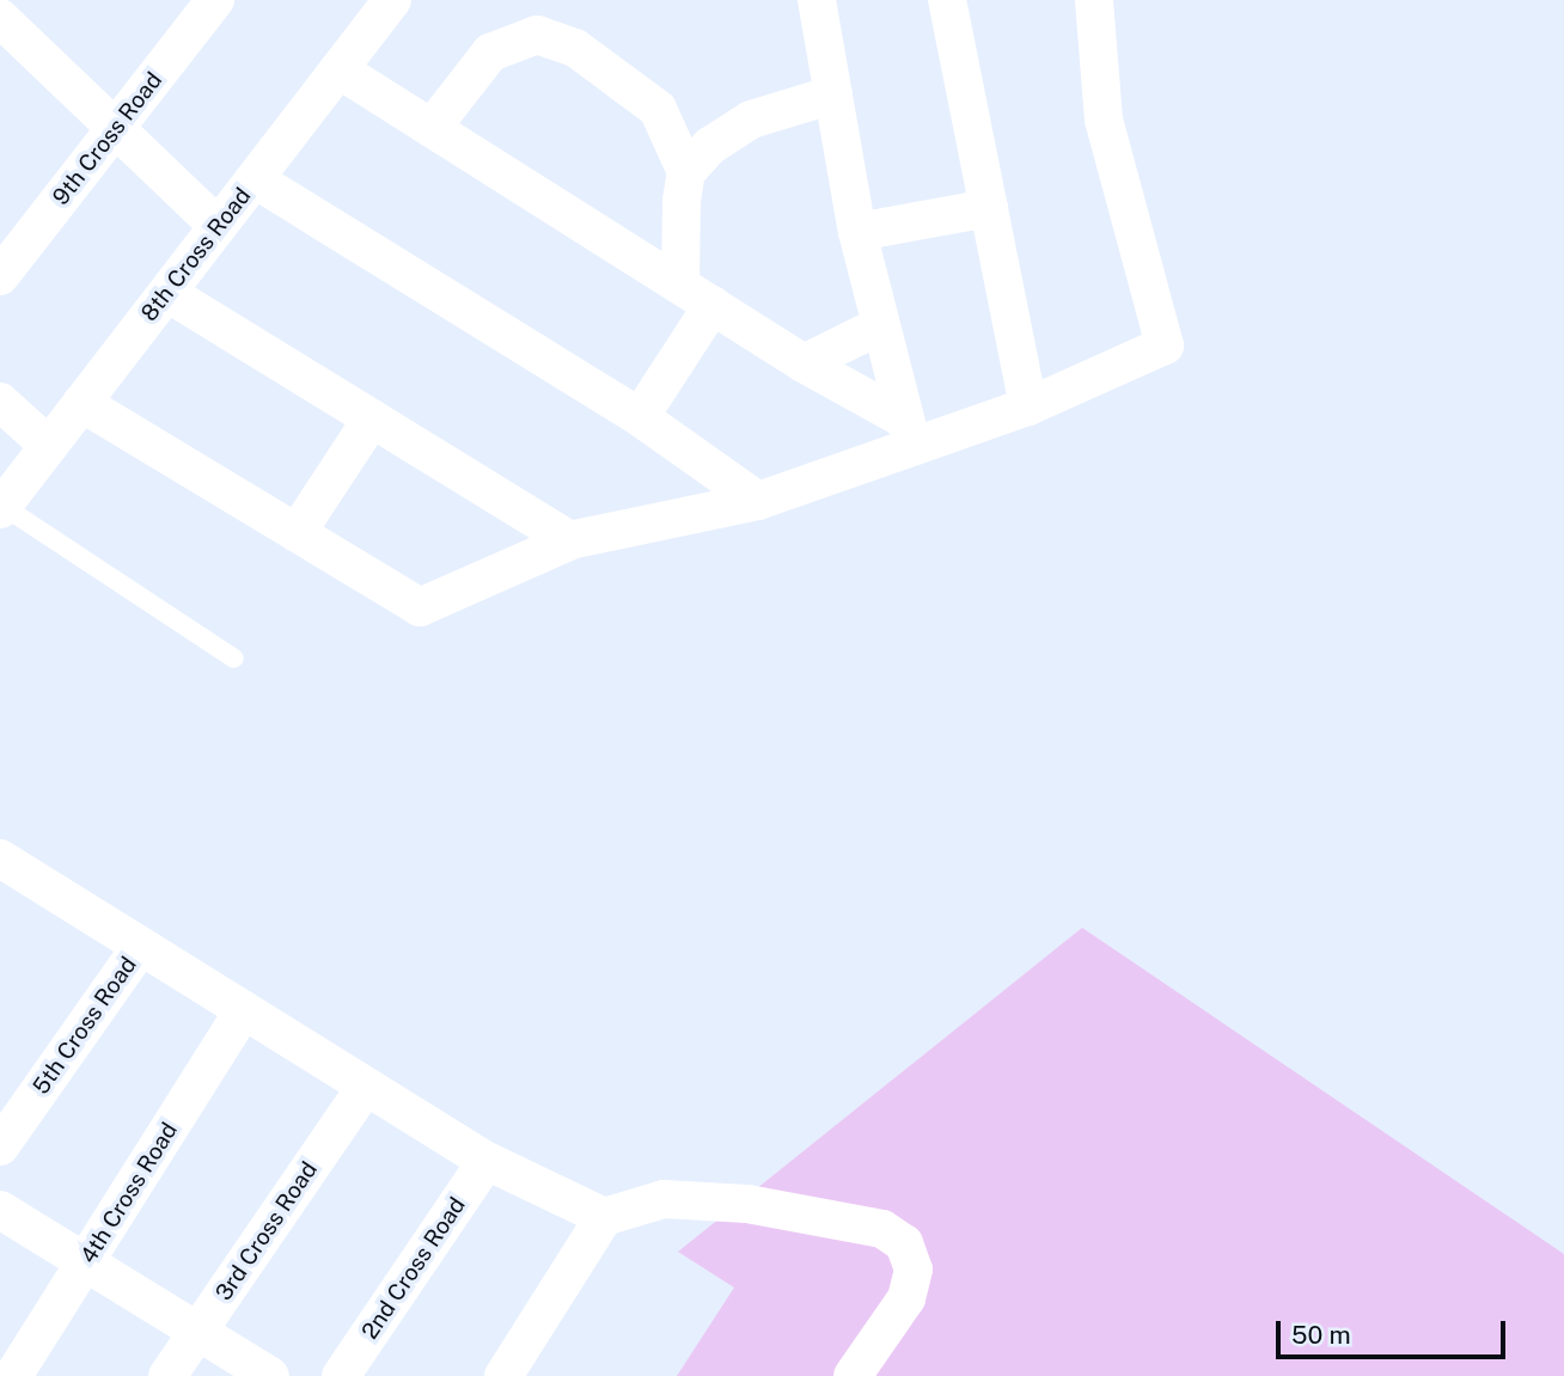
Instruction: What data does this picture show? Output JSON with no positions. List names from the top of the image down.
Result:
{
  "streets": {
    "street": [
      "9th Cross Road",
      "8th Cross Road",
      "5th Cross Road",
      "4th Cross Road",
      "3rd Cross Road",
      "2nd Cross Road"
    ]
  },
  "scale_bar": "50 m"
}
